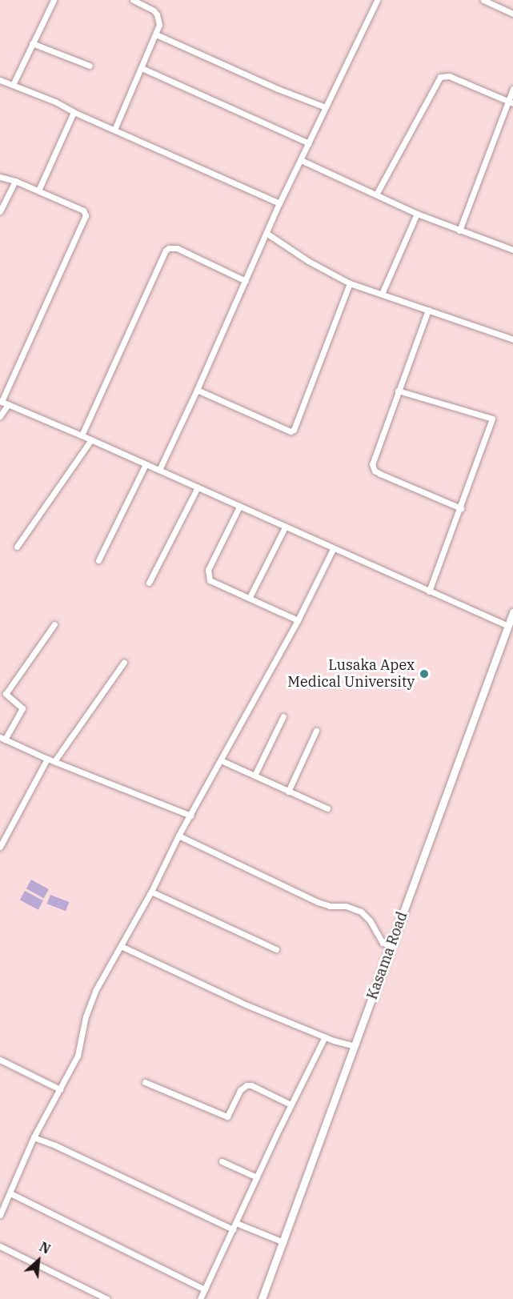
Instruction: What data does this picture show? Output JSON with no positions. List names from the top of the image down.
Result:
{
  "streets": {
    "street": ["Kasama Road"]
  },
  "places": ["Lusaka Apex Medical University"],
  "north": "top right"
}
